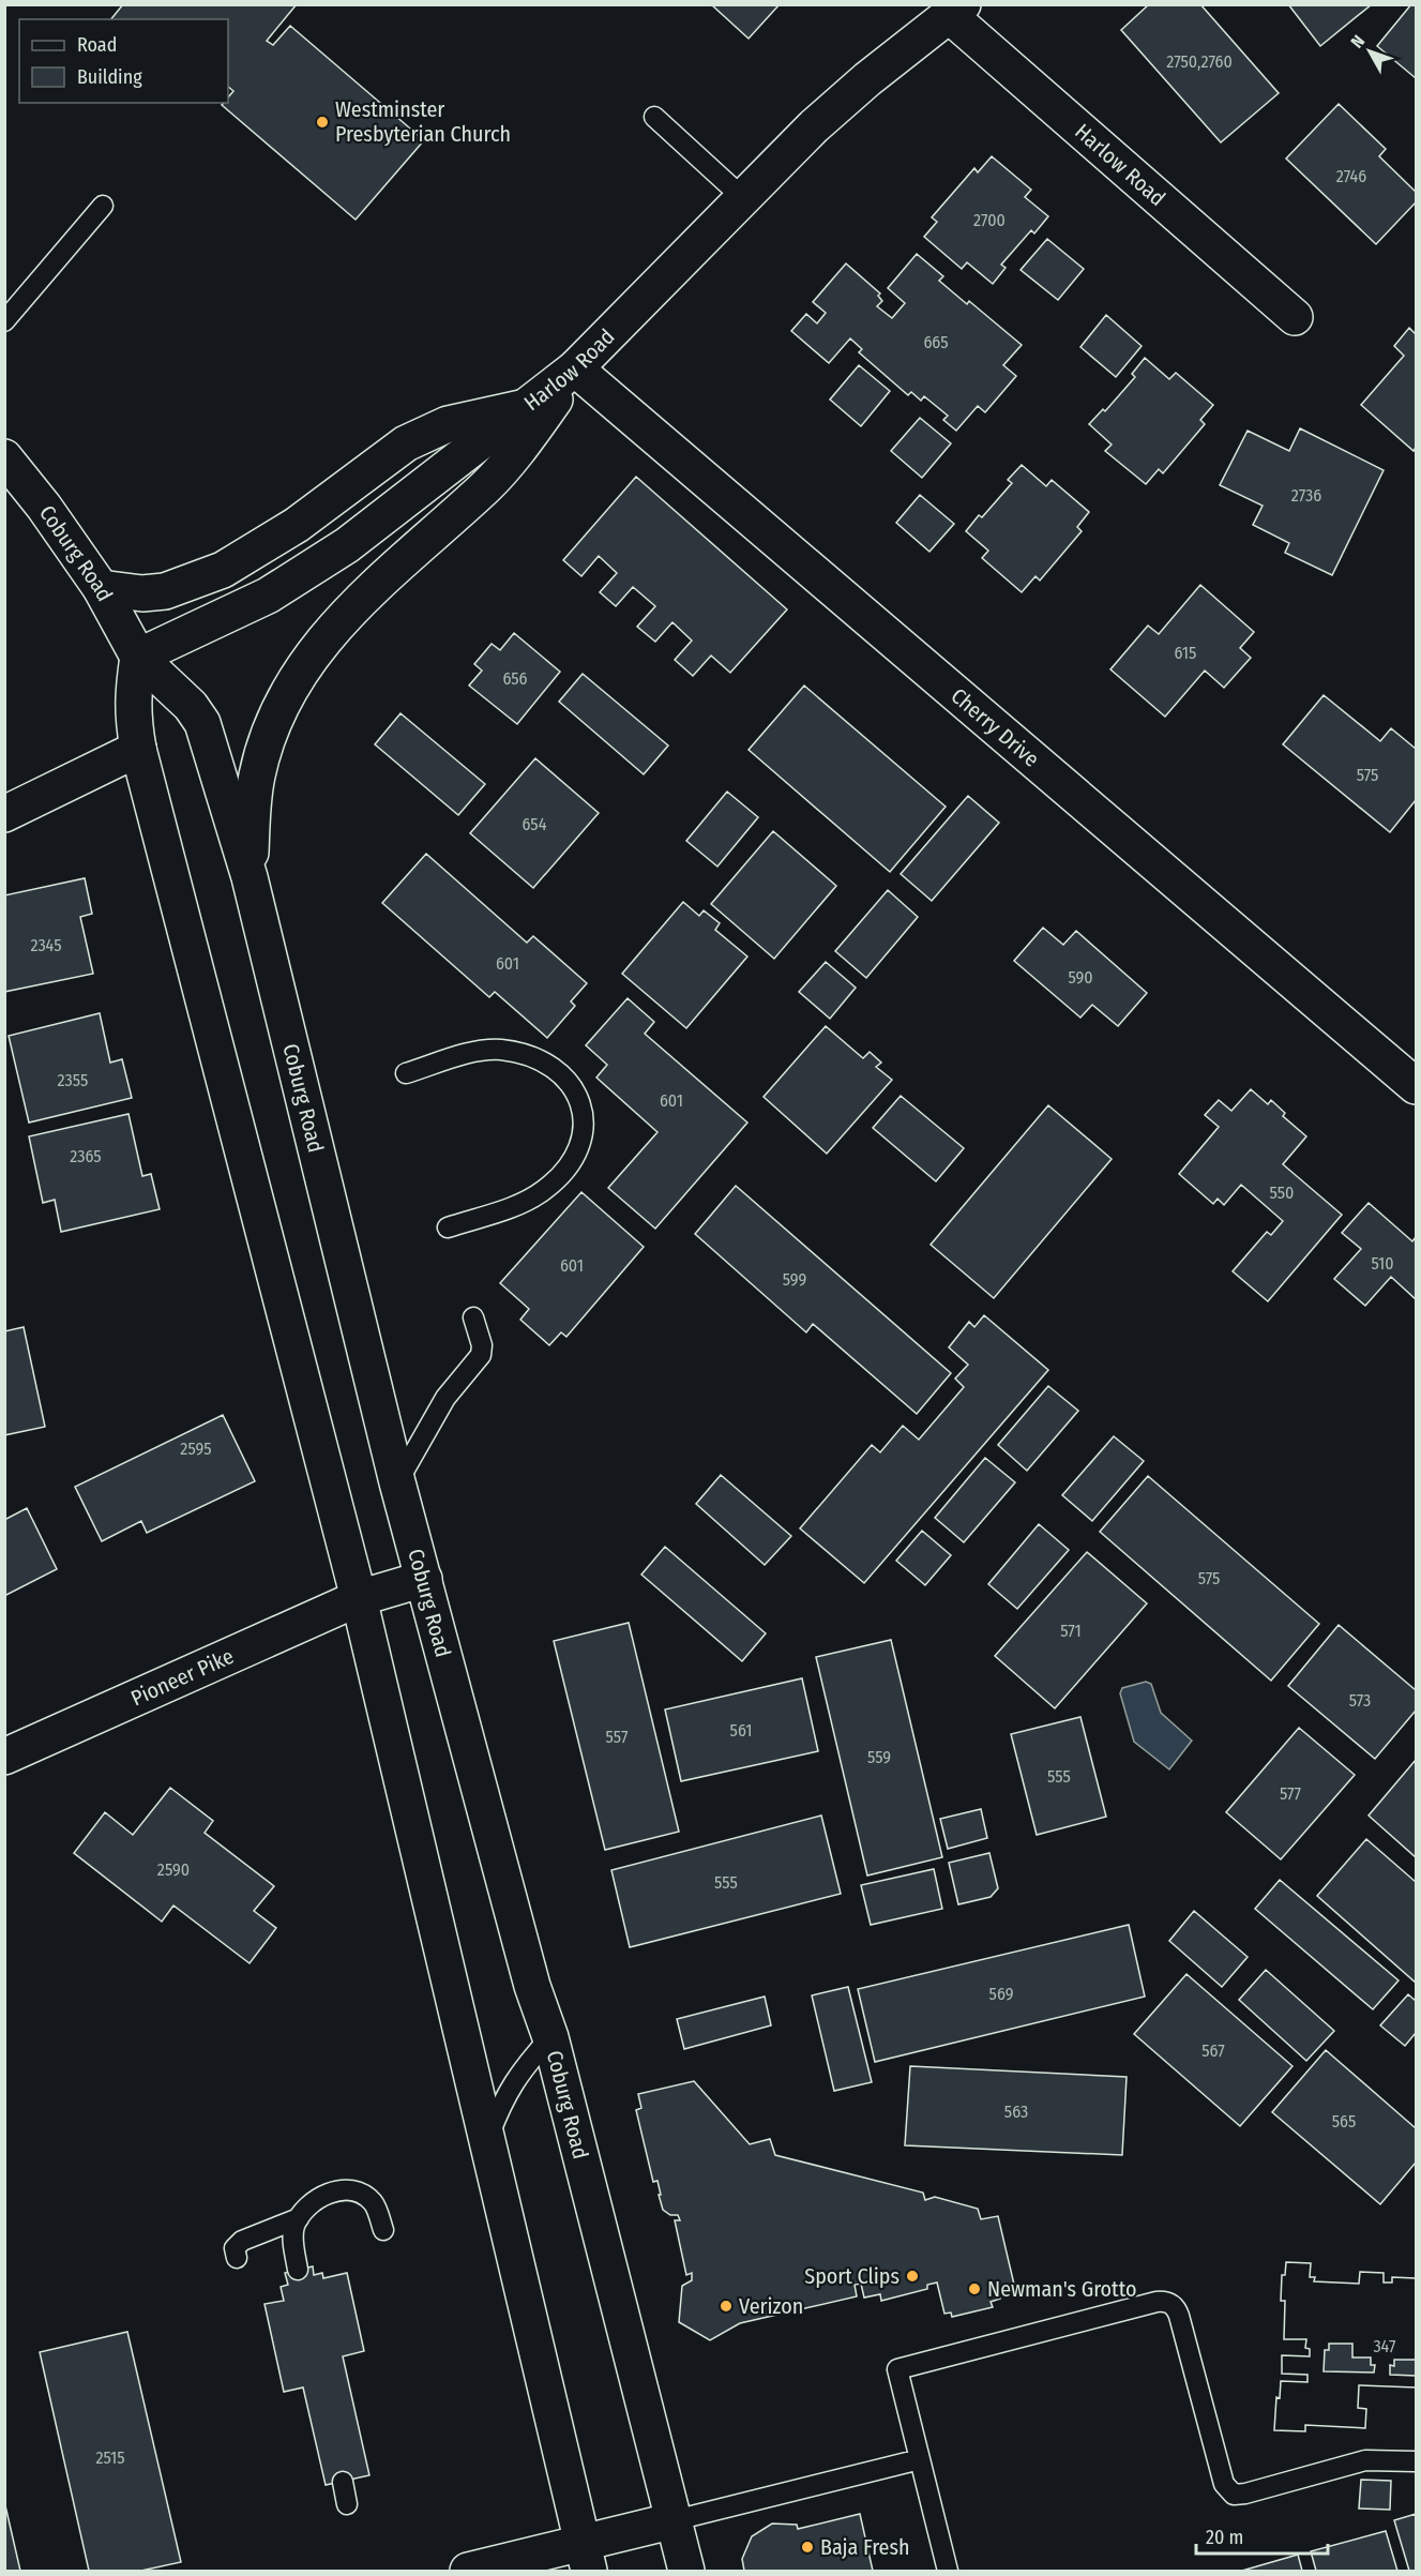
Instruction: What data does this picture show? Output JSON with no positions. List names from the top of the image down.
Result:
{
  "streets": {
    "main road": [
      "Harlow Road",
      "Coburg Road",
      "Cherry Drive",
      "Pioneer Pike"
    ]
  },
  "crossings": [
    ["Harlow Road", "Coburg Road"],
    ["Harlow Road", "Cherry Drive"],
    ["Coburg Road", "Pioneer Pike"]
  ],
  "places": [
    "Westminster Presbyterian Church",
    "Sport Clips",
    "Newman's Grotto",
    "Verizon",
    "Baja Fresh"
  ],
  "house_numbers": [
    "2750,2760",
    "2746",
    "2700",
    "665",
    "2736",
    "615",
    "656",
    "575",
    "654",
    "2345",
    "601",
    "590",
    "2355",
    "601",
    "2365",
    "550",
    "510",
    "601",
    "599",
    "2595",
    "575",
    "571",
    "573",
    "561",
    "557",
    "559",
    "555",
    "577",
    "2590",
    "555",
    "569",
    "567",
    "563",
    "565",
    "347",
    "2515"
  ],
  "legend": ["Road", "Building"],
  "scale_bar": "20 m",
  "north": "top left"
}
